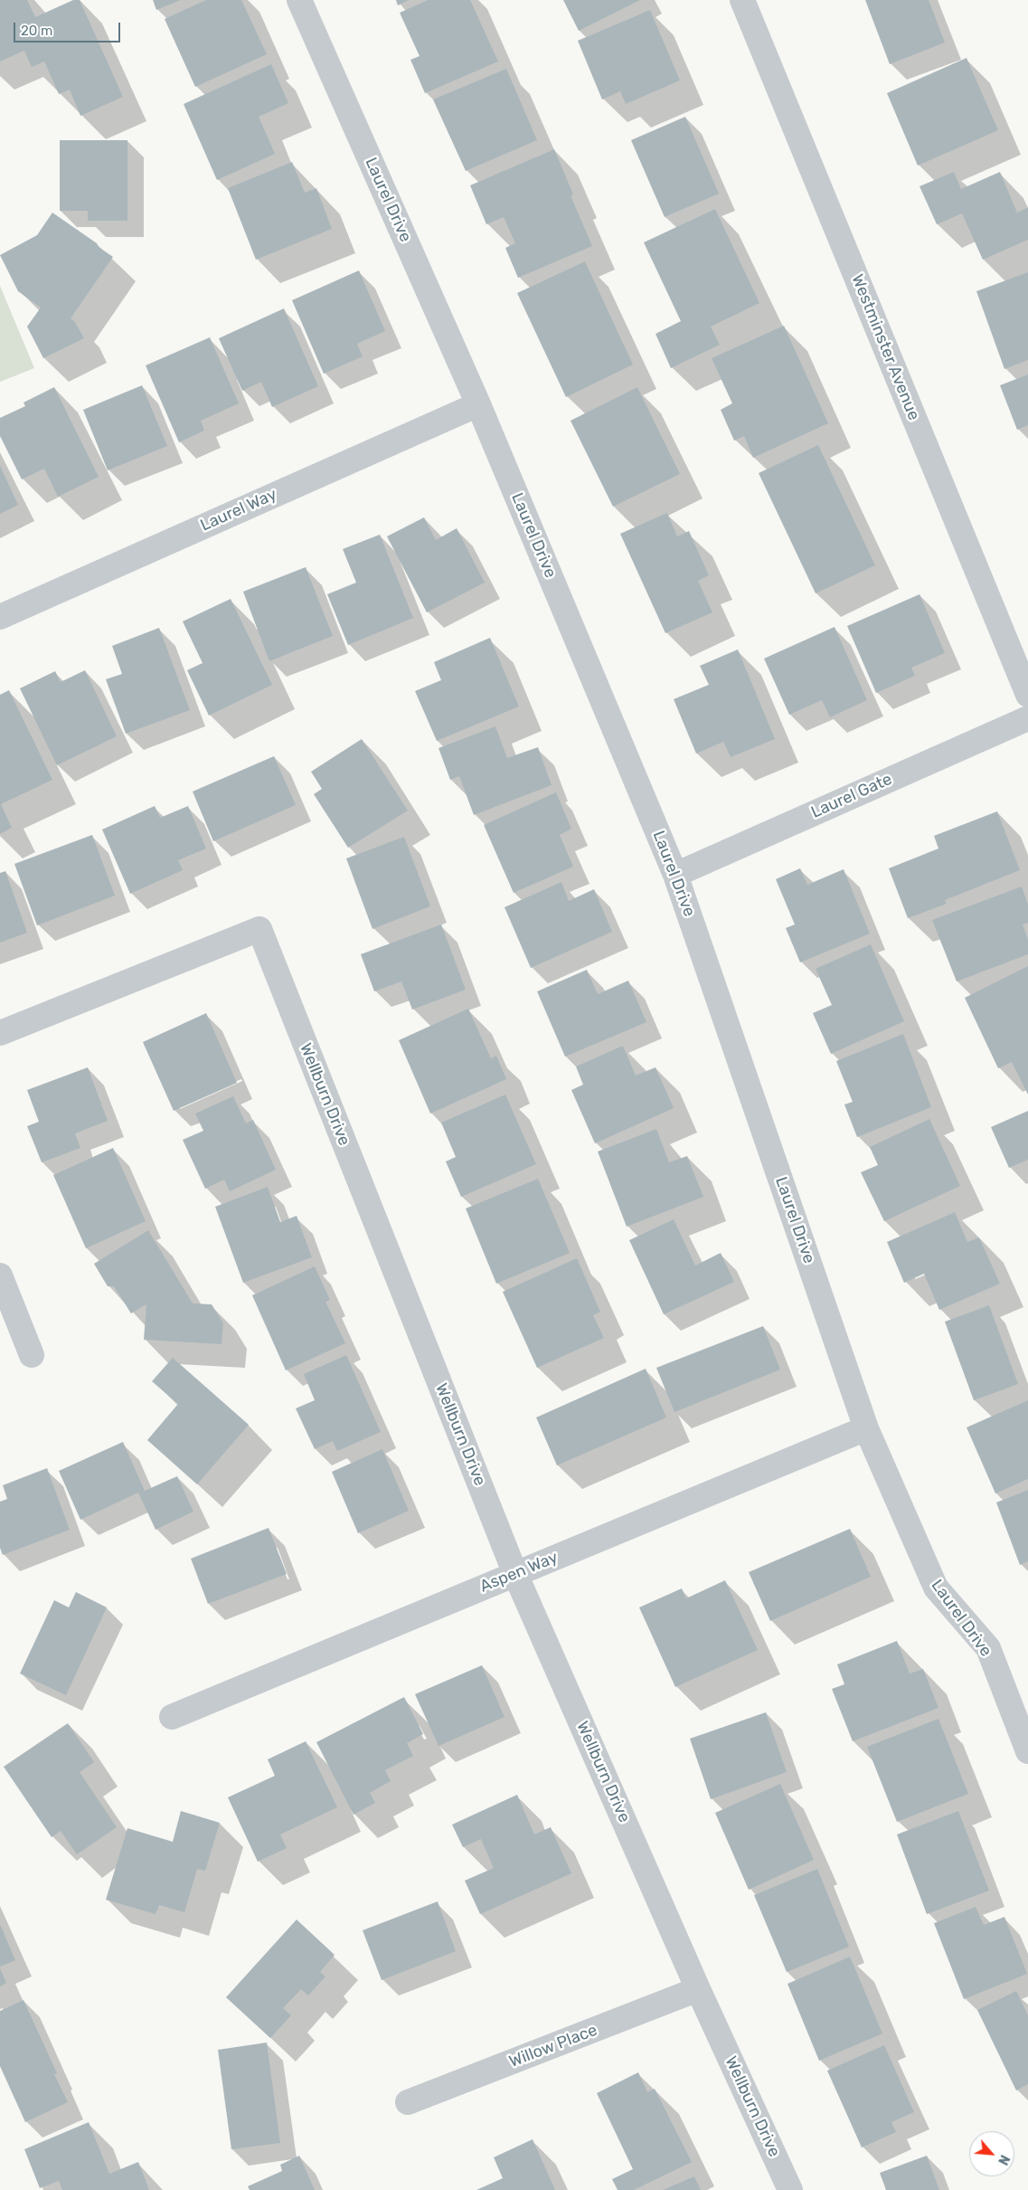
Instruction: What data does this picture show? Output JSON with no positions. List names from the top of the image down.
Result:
{
  "streets": {
    "street": [
      "Laurel Drive",
      "Westminster Avenue",
      "Laurel Way",
      "Laurel Gate",
      "Wellburn Drive",
      "Aspen Way",
      "Willow Place"
    ]
  },
  "crossings": [
    ["Laurel Drive", "Laurel Way"],
    ["Laurel Drive", "Laurel Gate"],
    ["Laurel Drive", "Aspen Way"],
    ["Wellburn Drive", "Aspen Way"],
    ["Wellburn Drive", "Willow Place"]
  ],
  "scale_bar": "20 m",
  "north": "bottom right"
}
